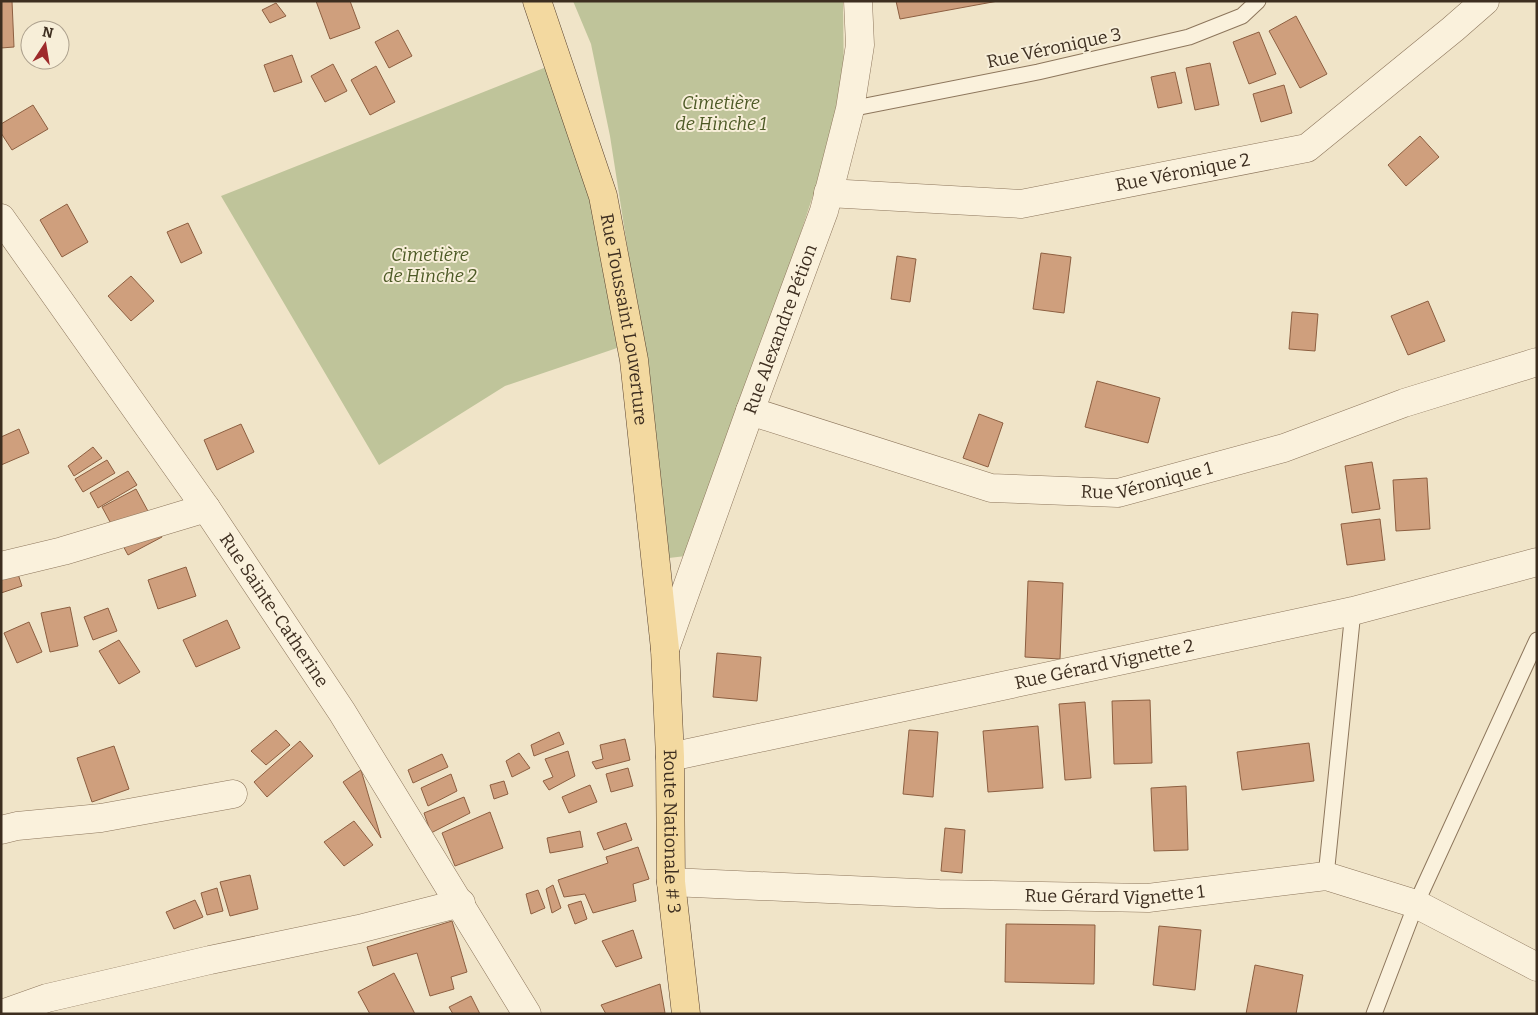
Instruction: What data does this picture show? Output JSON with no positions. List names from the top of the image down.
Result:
{
  "streets": {
    "main road": ["Rue Toussaint Louverture", "Route Nationale # 3"],
    "street": [
      "Rue Véronique 2",
      "Rue Alexandre Pétion",
      "Rue Véronique 1",
      "Rue Sainte-Catherine",
      "Rue Gérard Vignette 2",
      "Rue Gérard Vignette 1"
    ],
    "lane": ["Rue Véronique 3"]
  },
  "crossings": [
    ["Rue Véronique 3", "Rue Alexandre Pétion"],
    ["Rue Véronique 2", "Rue Alexandre Pétion"],
    ["Rue Toussaint Louverture", "Rue Alexandre Pétion"],
    ["Rue Toussaint Louverture", "Route Nationale # 3"],
    ["Rue Alexandre Pétion", "Rue Véronique 1"],
    ["Rue Alexandre Pétion", "Route Nationale # 3"],
    ["Rue Gérard Vignette 2", "Route Nationale # 3"],
    ["Route Nationale # 3", "Rue Gérard Vignette 1"]
  ],
  "parks": ["Cimetière de Hinche 1", "Cimetière de Hinche 2"],
  "north": "top"
}
